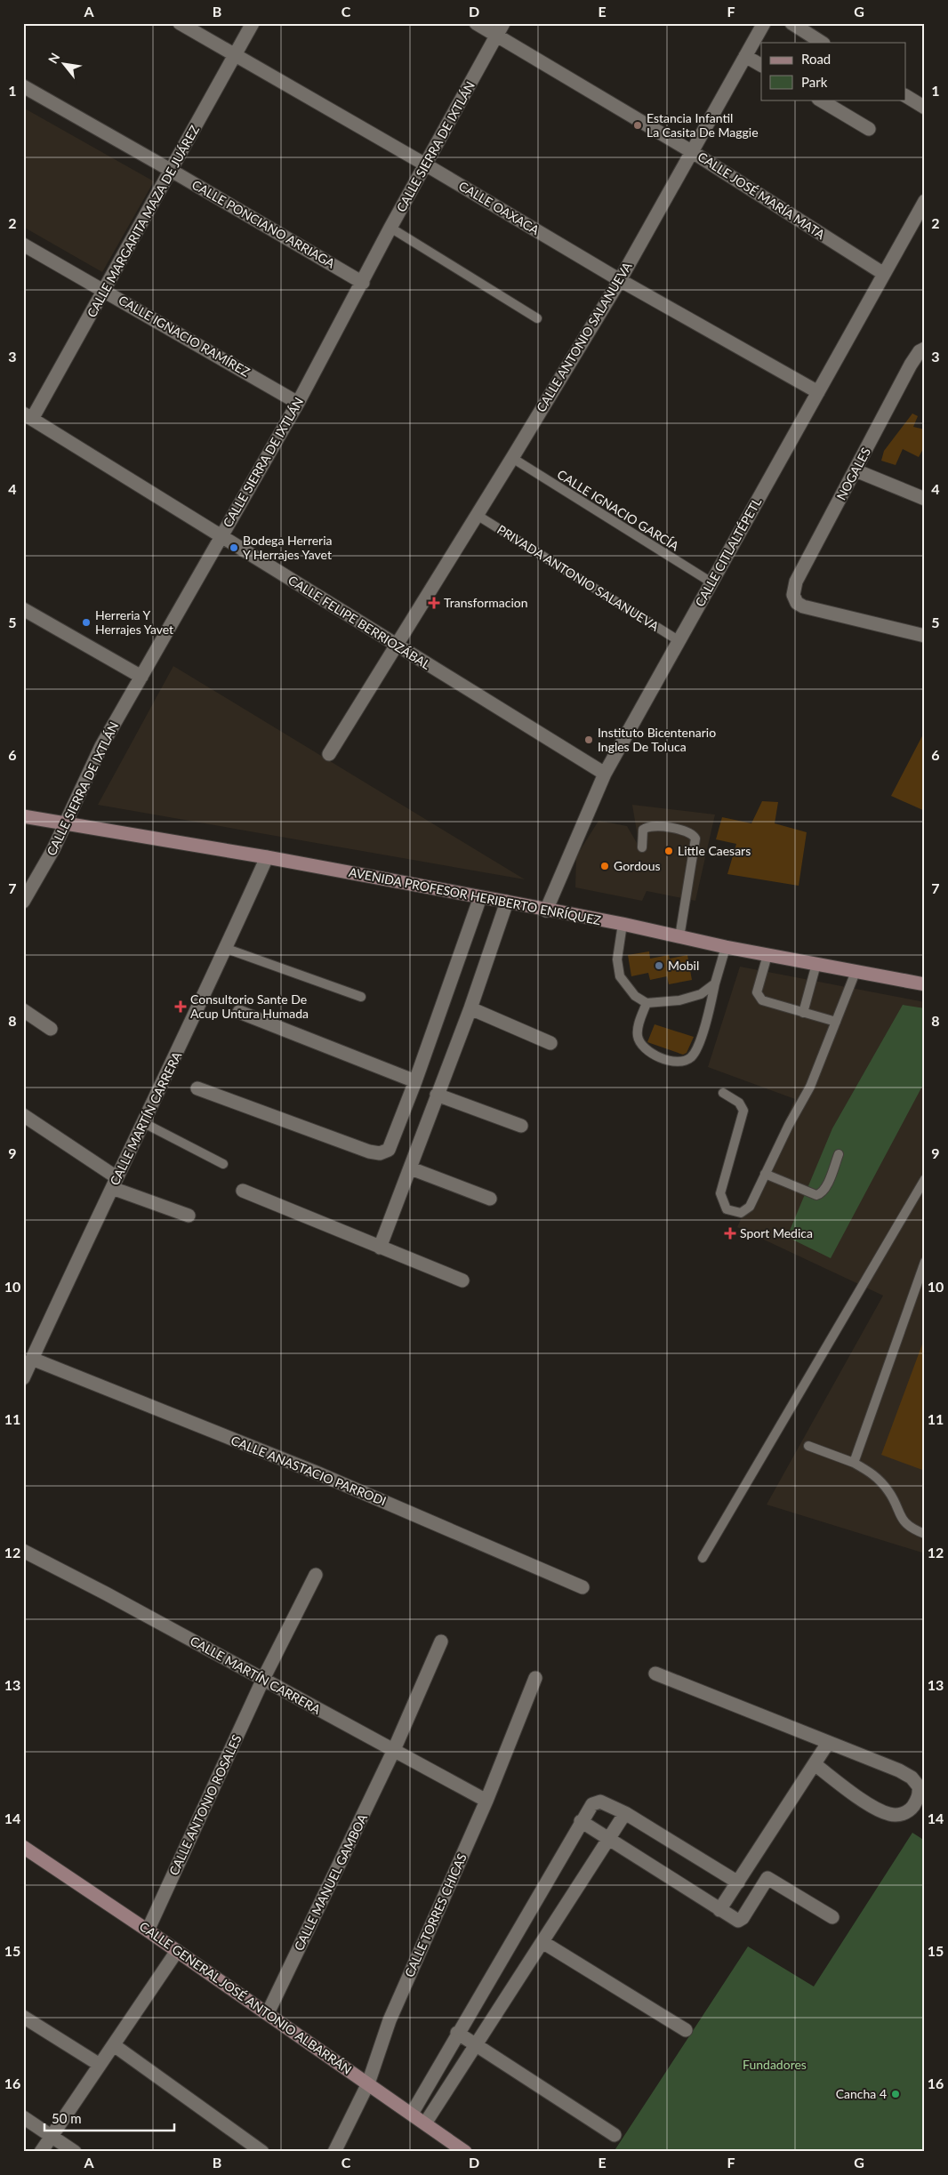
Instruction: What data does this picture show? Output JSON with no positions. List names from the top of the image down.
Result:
{
  "streets": {
    "main road": ["AVENIDA PROFESOR HERIBERTO ENRÍQUEZ", "CALLE GENERAL JOSÉ ANTONIO ALBARRÁN"],
    "street": [
      "CALLE SIERRA DE IXTLÁN",
      "CALLE JOSÉ MARÍA MATA",
      "CALLE OAXACA",
      "CALLE MARGARITA MAZA DE JUÁREZ",
      "CALLE PONCIANO ARRIAGA",
      "CALLE IGNACIO RAMÍREZ",
      "CALLE ANTONIO SALANUEVA",
      "NOGALES",
      "CALLE CITLALTÉPETL",
      "CALLE FELIPE BERRIOZÁBAL",
      "CALLE MARTÍN CARRERA",
      "CALLE ANASTACIO PARRODI",
      "CALLE ANTONIO ROSALES",
      "CALLE MANUEL GAMBOA",
      "CALLE TORRES CHICAS"
    ],
    "lane": ["CALLE IGNACIO GARCÍA", "PRIVADA ANTONIO SALANUEVA"]
  },
  "crossings": [
    ["CALLE SIERRA DE IXTLÁN", "CALLE JOSÉ MARÍA MATA"],
    ["CALLE SIERRA DE IXTLÁN", "CALLE OAXACA"],
    ["CALLE SIERRA DE IXTLÁN", "CALLE PONCIANO ARRIAGA"],
    ["CALLE SIERRA DE IXTLÁN", "CALLE IGNACIO RAMÍREZ"],
    ["CALLE SIERRA DE IXTLÁN", "CALLE FELIPE BERRIOZÁBAL"],
    ["CALLE SIERRA DE IXTLÁN", "AVENIDA PROFESOR HERIBERTO ENRÍQUEZ"],
    ["CALLE JOSÉ MARÍA MATA", "CALLE ANTONIO SALANUEVA"],
    ["CALLE JOSÉ MARÍA MATA", "CALLE CITLALTÉPETL"],
    ["CALLE OAXACA", "CALLE MARGARITA MAZA DE JUÁREZ"],
    ["CALLE OAXACA", "CALLE ANTONIO SALANUEVA"],
    ["CALLE OAXACA", "CALLE CITLALTÉPETL"],
    ["CALLE MARGARITA MAZA DE JUÁREZ", "CALLE PONCIANO ARRIAGA"],
    ["CALLE MARGARITA MAZA DE JUÁREZ", "CALLE IGNACIO RAMÍREZ"],
    ["CALLE MARGARITA MAZA DE JUÁREZ", "CALLE FELIPE BERRIOZÁBAL"],
    ["CALLE ANTONIO SALANUEVA", "CALLE IGNACIO GARCÍA"],
    ["CALLE ANTONIO SALANUEVA", "PRIVADA ANTONIO SALANUEVA"],
    ["CALLE ANTONIO SALANUEVA", "CALLE FELIPE BERRIOZÁBAL"],
    ["CALLE IGNACIO GARCÍA", "CALLE CITLALTÉPETL"],
    ["CALLE CITLALTÉPETL", "PRIVADA ANTONIO SALANUEVA"],
    ["CALLE CITLALTÉPETL", "CALLE FELIPE BERRIOZÁBAL"],
    ["CALLE CITLALTÉPETL", "AVENIDA PROFESOR HERIBERTO ENRÍQUEZ"],
    ["AVENIDA PROFESOR HERIBERTO ENRÍQUEZ", "CALLE MARTÍN CARRERA"],
    ["CALLE MARTÍN CARRERA", "CALLE ANASTACIO PARRODI"],
    ["CALLE MARTÍN CARRERA", "CALLE ANTONIO ROSALES"],
    ["CALLE MARTÍN CARRERA", "CALLE MANUEL GAMBOA"],
    ["CALLE MARTÍN CARRERA", "CALLE TORRES CHICAS"],
    ["CALLE ANTONIO ROSALES", "CALLE GENERAL JOSÉ ANTONIO ALBARRÁN"],
    ["CALLE MANUEL GAMBOA", "CALLE GENERAL JOSÉ ANTONIO ALBARRÁN"],
    ["CALLE TORRES CHICAS", "CALLE GENERAL JOSÉ ANTONIO ALBARRÁN"]
  ],
  "parks": ["Fundadores"],
  "places": {
    "other": [
      "Estancia Infantil La Casita De Maggie",
      "Bodega Herreria Y Herrajes Yavet",
      "Herreria Y Herrajes Yavet",
      "Instituto Bicentenario Ingles De Toluca",
      "Little Caesars",
      "Gordous",
      "Mobil",
      "Cancha 4"
    ],
    "health": ["Transformacion", "Consultorio Sante De Acup Untura Humada", "Sport Medica"]
  },
  "legend": ["Road", "Park"],
  "scale_bar": "50 m",
  "north": "top left",
  "grid": {
    "columns": [
      "A",
      "B",
      "C",
      "D",
      "E",
      "F",
      "G"
    ],
    "rows": [
      "1",
      "2",
      "3",
      "4",
      "5",
      "6",
      "7",
      "8",
      "9",
      "10",
      "11",
      "12",
      "13",
      "14",
      "15",
      "16"
    ]
  }
}
